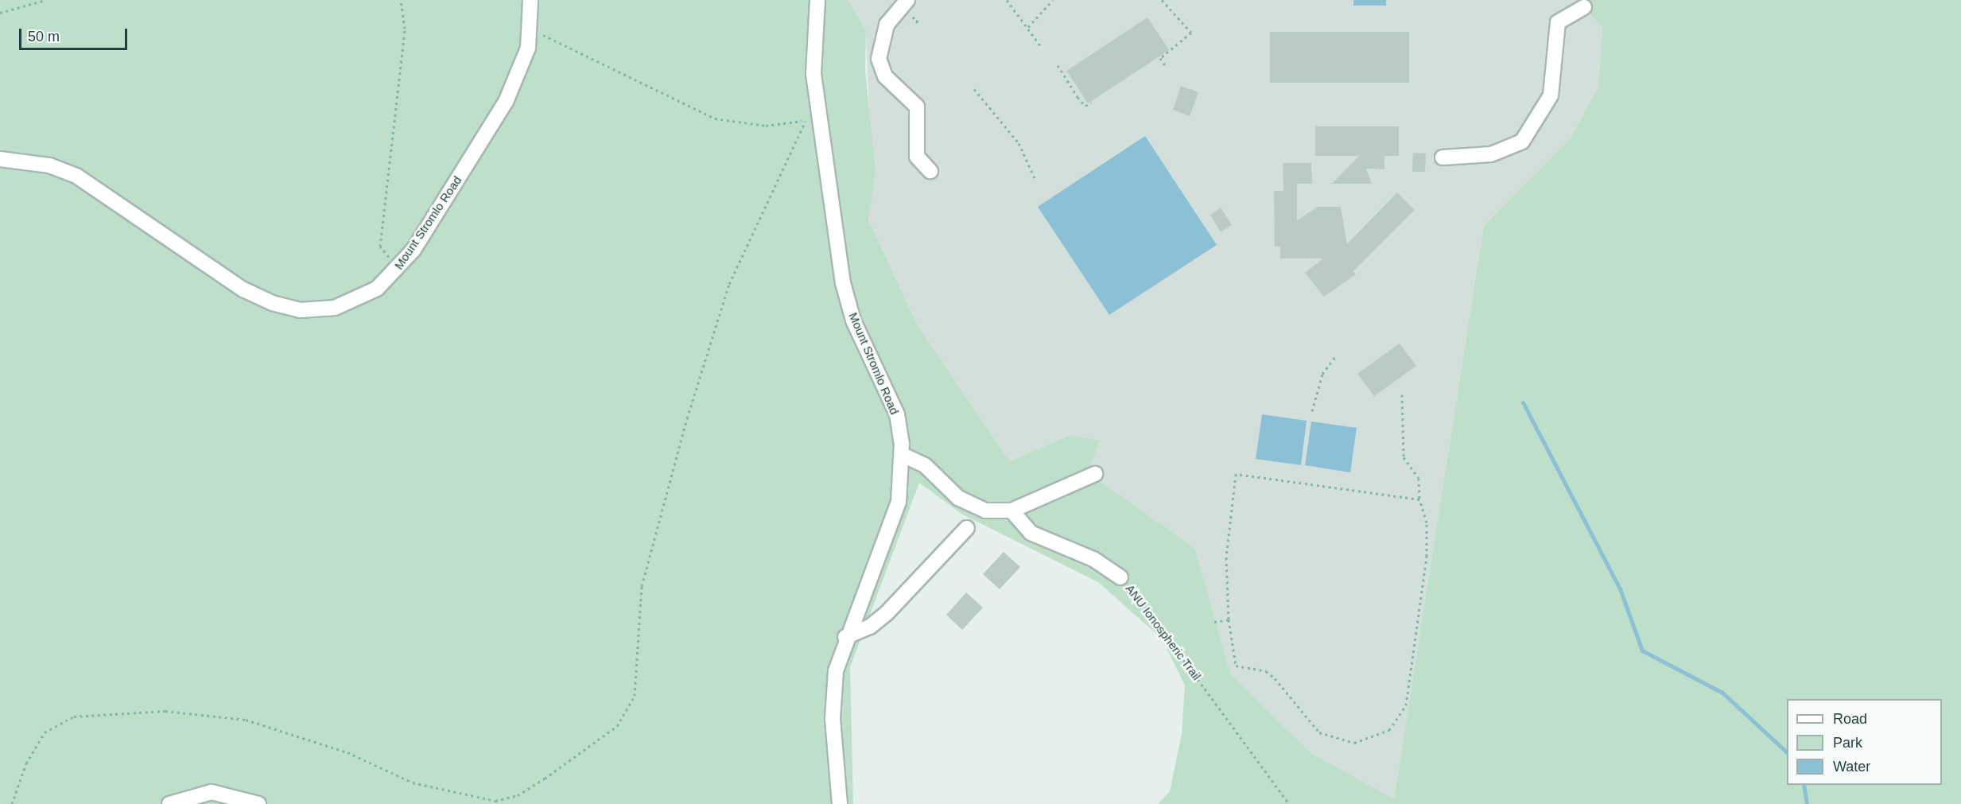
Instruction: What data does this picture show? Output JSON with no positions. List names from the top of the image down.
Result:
{
  "streets": {
    "street": ["Mount Stromlo Road", "ANU Ionospheric Trail"]
  },
  "legend": ["Road", "Park", "Water"],
  "scale_bar": "50 m"
}
